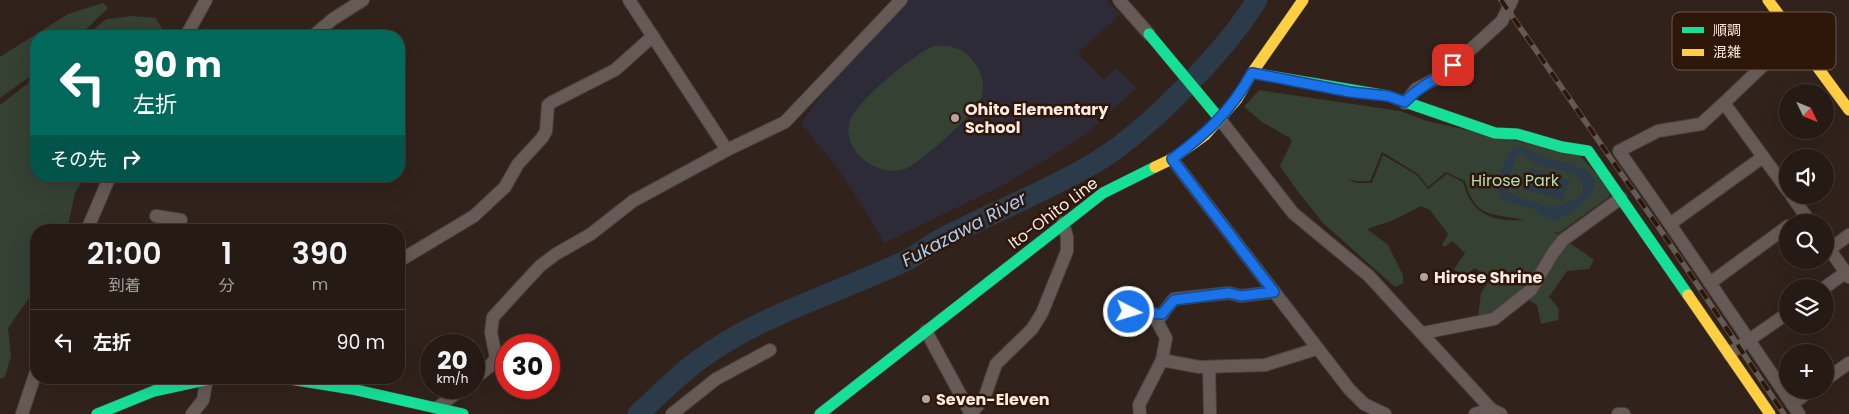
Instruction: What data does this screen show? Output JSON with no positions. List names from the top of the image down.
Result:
{
  "streets": {
    "main road": ["Ito-Ohito Line"]
  },
  "water": ["Fukazawa River"],
  "parks": ["Hirose Park"],
  "places": ["Ohito Elementary School", "Hirose Shrine", "Seven-Eleven"],
  "legend": ["順調", "混雑"],
  "north": "bottom right",
  "page": {
    "turn": ["90 m", "左折"],
    "map_buttons": "+",
    "then": "その先",
    "eta": [
      "21:00",
      "到着",
      "1",
      "分",
      "390",
      "m"
    ],
    "list": [
      {
        "name": "左折",
        "value": "90 m"
      }
    ],
    "speed": "20 km/h",
    "limit": "30"
  }
}
